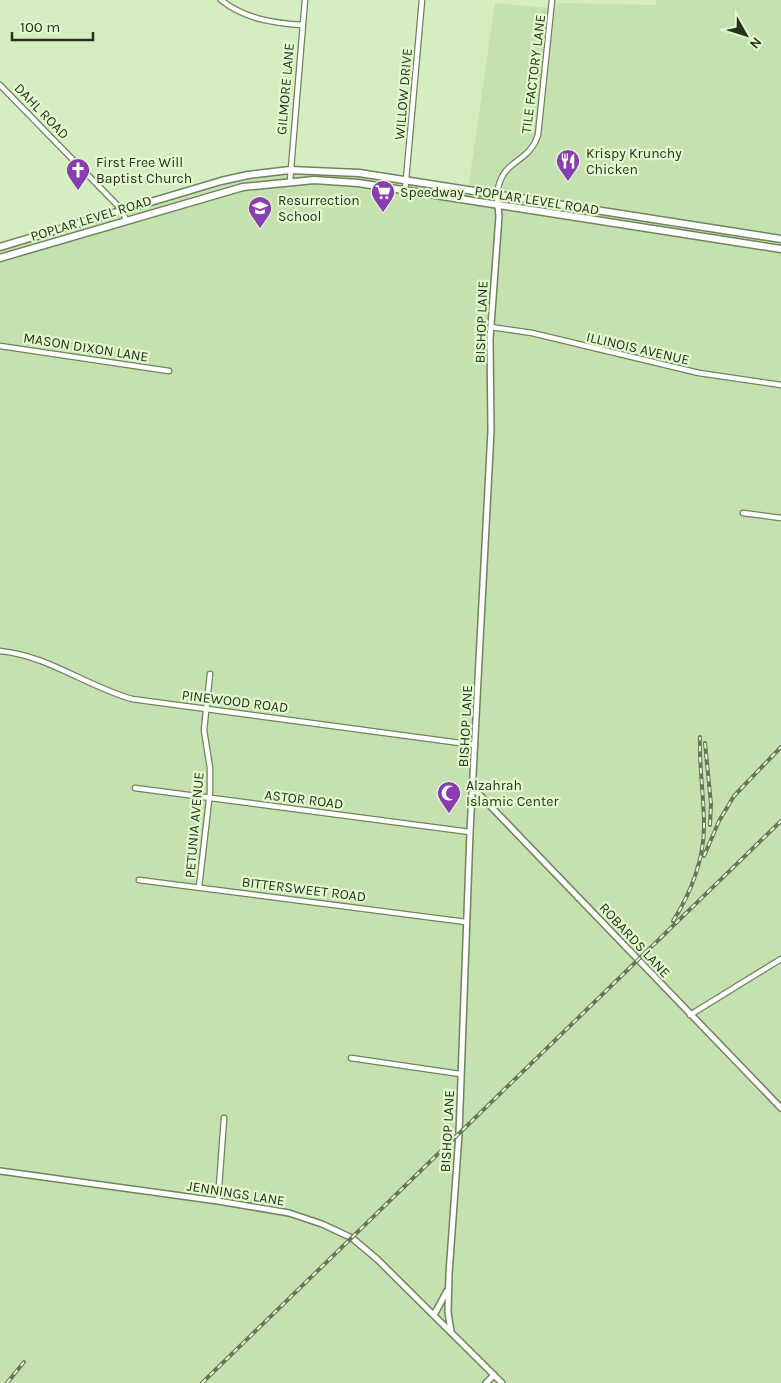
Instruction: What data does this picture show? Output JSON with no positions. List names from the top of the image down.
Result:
{
  "streets": {
    "main road": ["POPLAR LEVEL ROAD"],
    "street": [
      "TILE FACTORY LANE",
      "GILMORE LANE",
      "WILLOW DRIVE",
      "DAHL ROAD",
      "BISHOP LANE",
      "MASON DIXON LANE",
      "ILLINOIS AVENUE",
      "PINEWOOD ROAD",
      "ASTOR ROAD",
      "PETUNIA AVENUE",
      "BITTERSWEET ROAD",
      "ROBARDS LANE",
      "JENNINGS LANE"
    ]
  },
  "crossings": [
    ["TILE FACTORY LANE", "POPLAR LEVEL ROAD"],
    ["TILE FACTORY LANE", "BISHOP LANE"],
    ["GILMORE LANE", "POPLAR LEVEL ROAD"],
    ["WILLOW DRIVE", "POPLAR LEVEL ROAD"],
    ["DAHL ROAD", "POPLAR LEVEL ROAD"],
    ["POPLAR LEVEL ROAD", "BISHOP LANE"],
    ["BISHOP LANE", "ILLINOIS AVENUE"],
    ["BISHOP LANE", "PINEWOOD ROAD"],
    ["BISHOP LANE", "ASTOR ROAD"],
    ["BISHOP LANE", "BITTERSWEET ROAD"],
    ["BISHOP LANE", "ROBARDS LANE"],
    ["BISHOP LANE", "JENNINGS LANE"],
    ["PINEWOOD ROAD", "PETUNIA AVENUE"],
    ["ASTOR ROAD", "PETUNIA AVENUE"],
    ["PETUNIA AVENUE", "BITTERSWEET ROAD"]
  ],
  "places": {
    "restaurant": ["Krispy Krunchy Chicken"],
    "church": ["First Free Will Baptist Church"],
    "supermarket": ["Speedway"],
    "school or university": ["Resurrection School"],
    "mosque": ["Alzahrah Islamic Center"]
  },
  "scale_bar": "100 m",
  "north": "bottom right"
}
